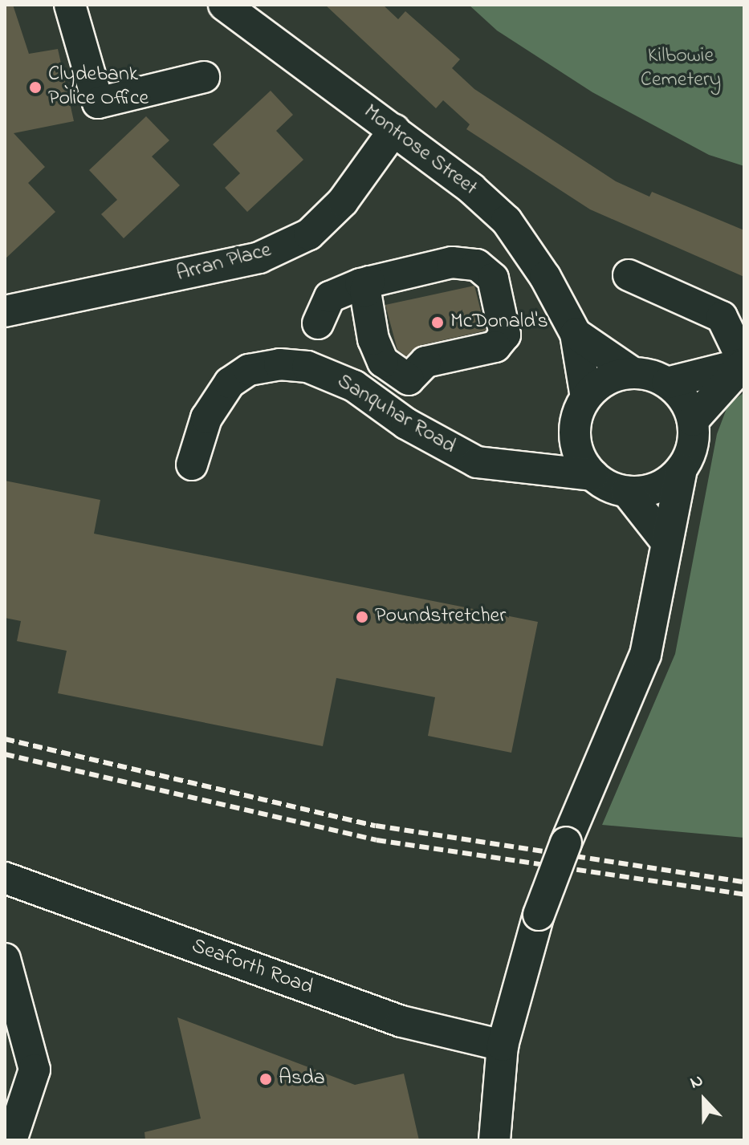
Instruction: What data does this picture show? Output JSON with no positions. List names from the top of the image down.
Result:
{
  "streets": {
    "street": [
      "Montrose Street",
      "Arran Place",
      "Sanquhar Road",
      "Seaforth Road"
    ]
  },
  "crossings": [
    ["Montrose Street", "Arran Place"],
    ["Montrose Street", "Sanquhar Road"]
  ],
  "parks": ["Kilbowie Cemetery"],
  "places": [
    "Clydebank Police Office",
    "McDonald's",
    "Poundstretcher",
    "Asda"
  ],
  "north": "top"
}
